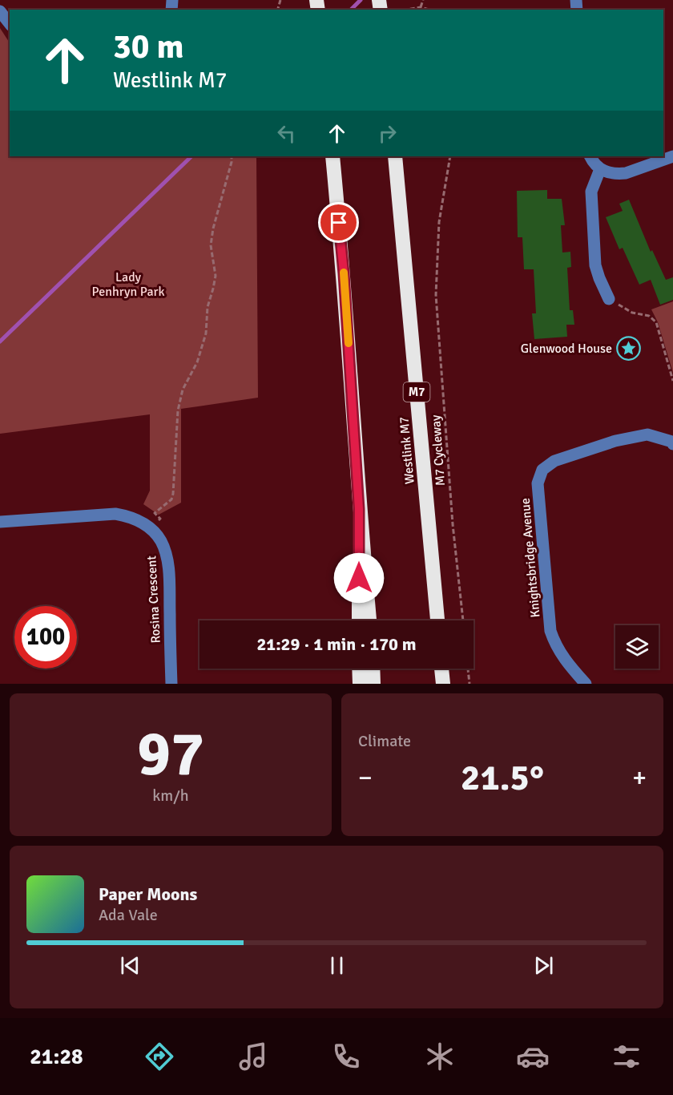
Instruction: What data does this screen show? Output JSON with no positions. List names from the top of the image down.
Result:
{
  "streets": {
    "highway": ["M7", "Westlink M7"],
    "street": ["Knightsbridge Avenue", "Rosina Crescent"],
    "path": ["M7 Cycleway"]
  },
  "parks": ["Lady Penhryn Park"],
  "places": {
    "place": ["Glenwood House"]
  },
  "page": {
    "turn": ["30 m", "Westlink M7"],
    "limit": "100",
    "trip": "21:29 · 1 min · 170 m",
    "tile": [
      ["97", "km/h"],
      "Climate"
    ],
    "heat": ["−", "21.5°", "+"],
    "song": ["Paper Moons", "Ada Vale"],
    "tabs": "21:28"
  }
}
